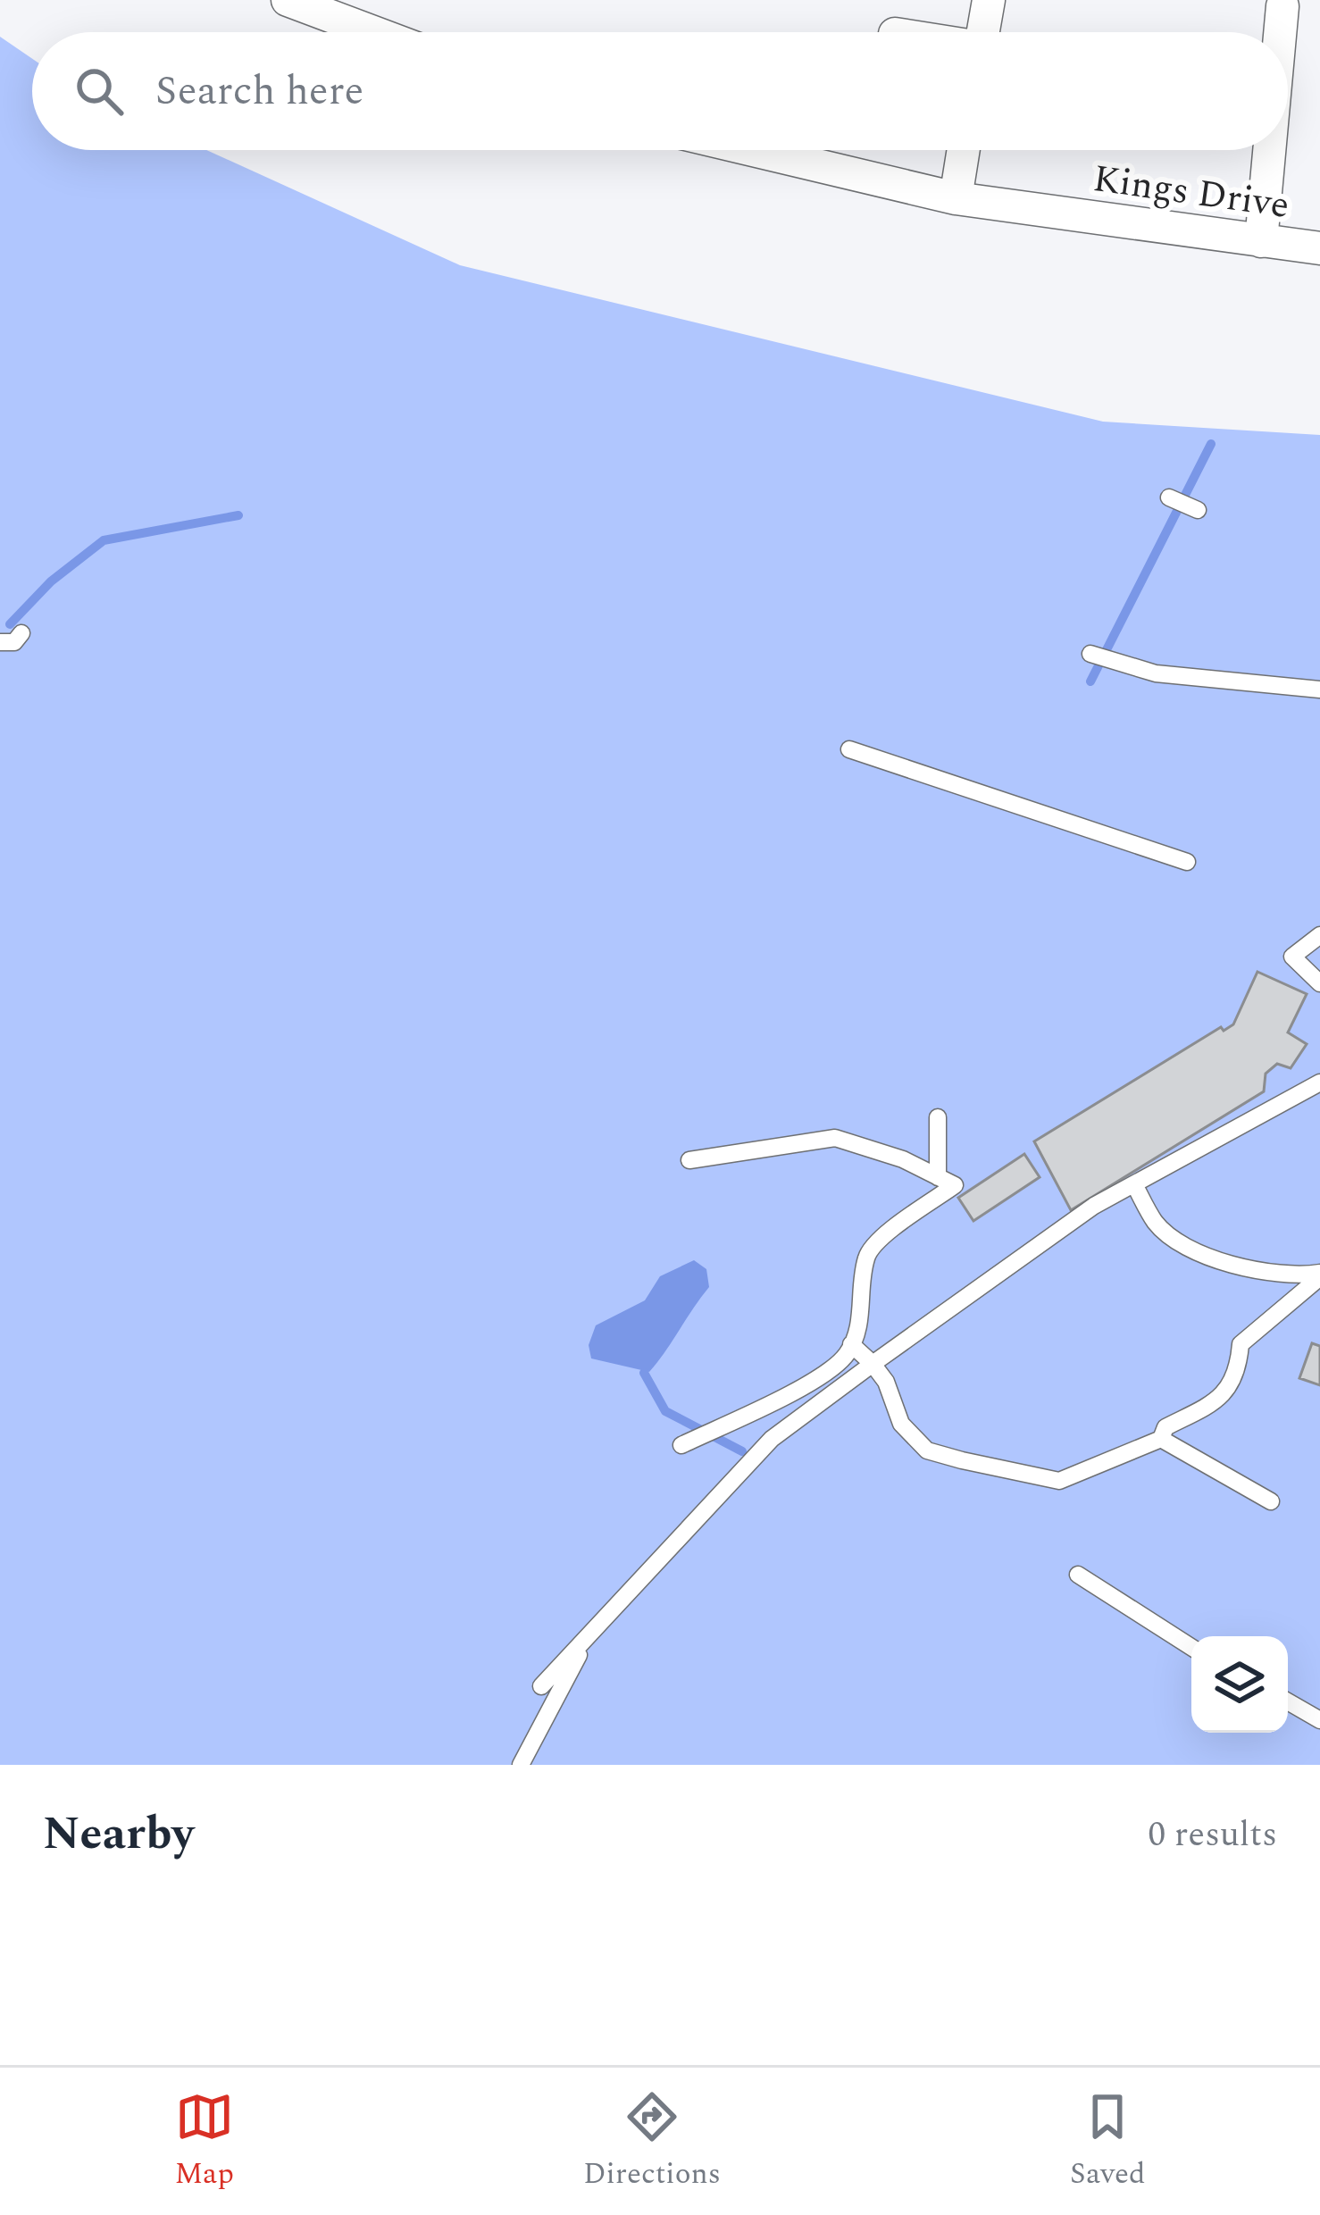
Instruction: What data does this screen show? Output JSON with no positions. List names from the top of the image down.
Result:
{
  "streets": {
    "street": ["Kings Drive"]
  },
  "page": {
    "search": "Search here",
    "heading": ["Nearby", "0 results"],
    "nav": ["Map", "Directions", "Saved"]
  }
}
